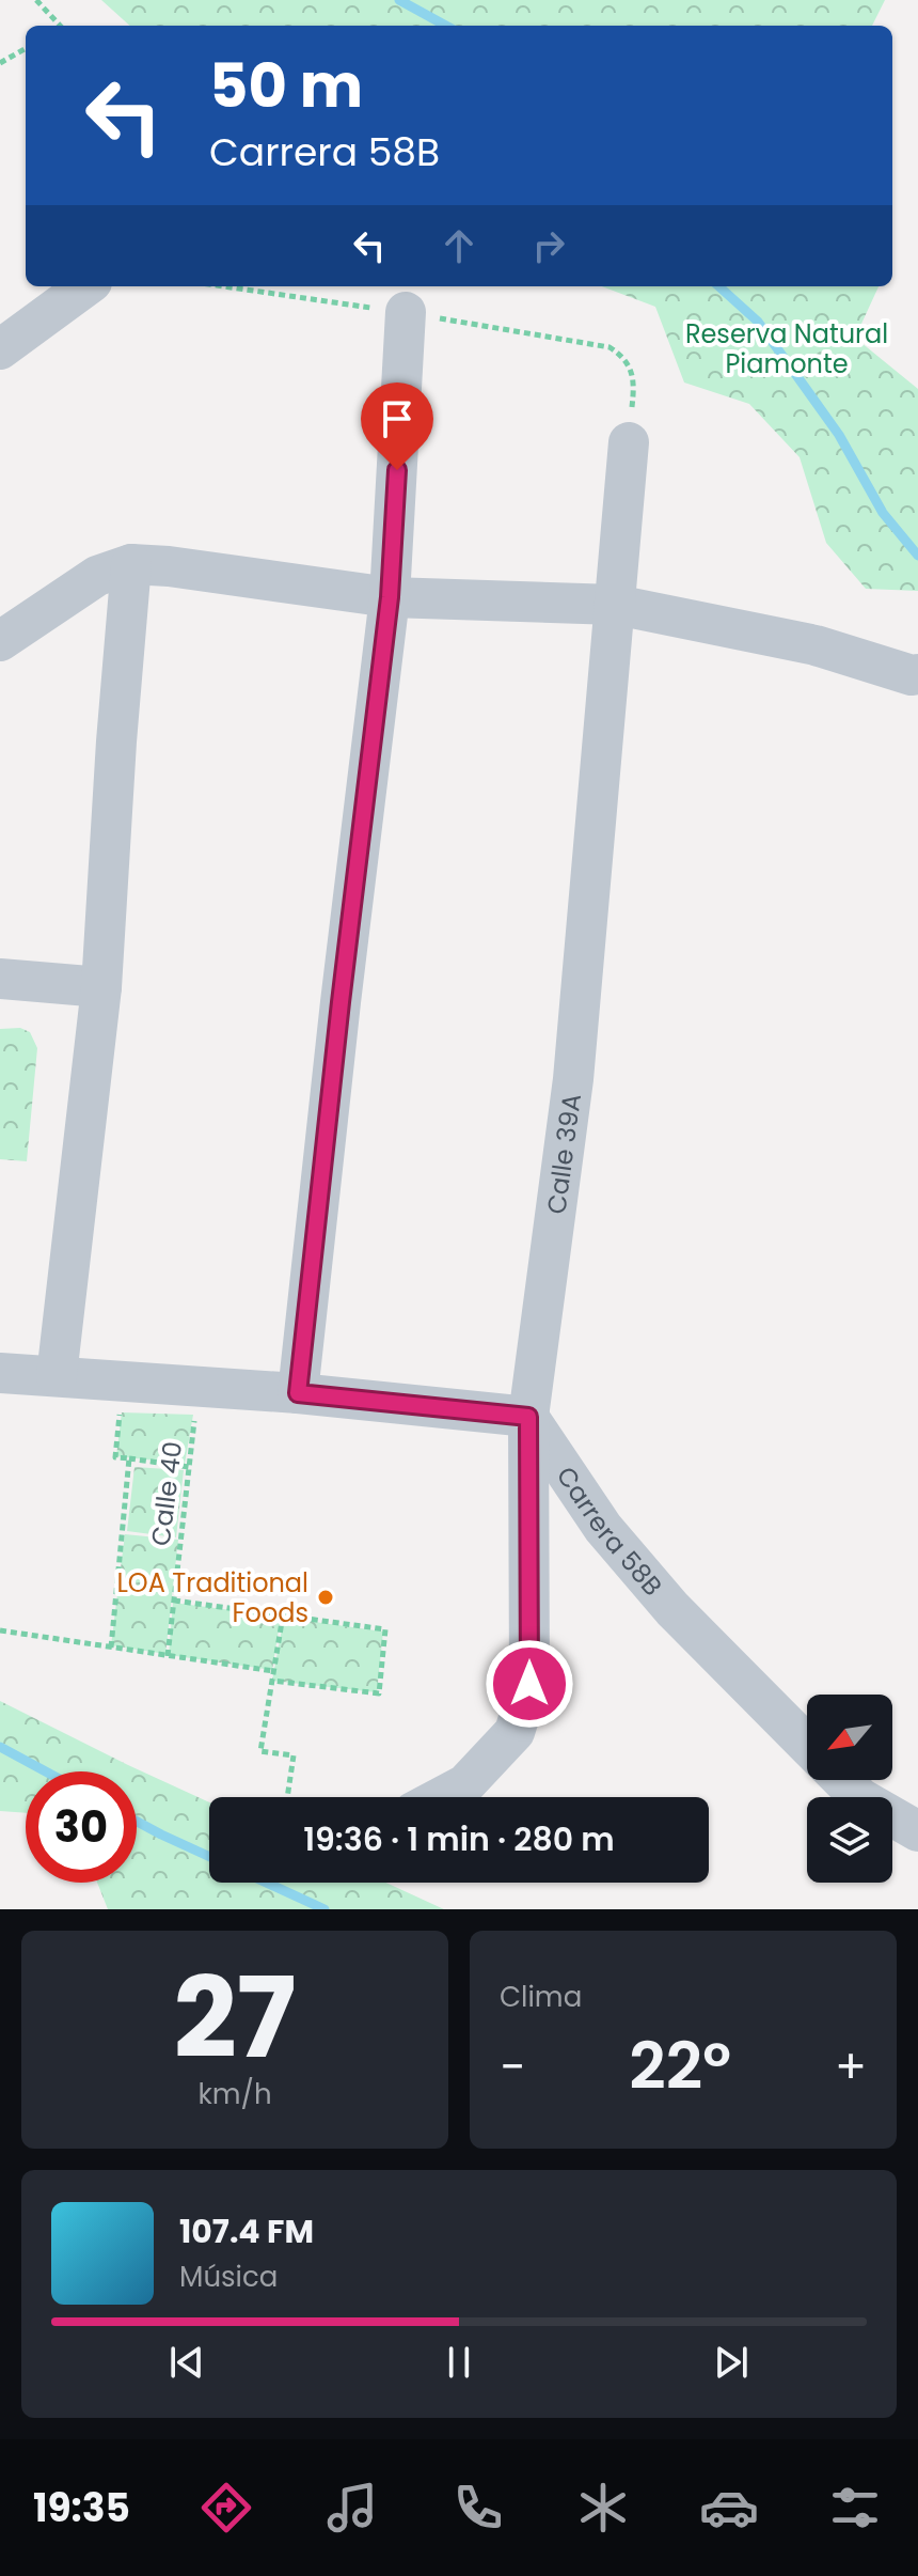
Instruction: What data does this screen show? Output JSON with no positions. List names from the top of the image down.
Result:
{
  "streets": {
    "street": ["Calle 39A", "Carrera 58B"],
    "path": ["Calle 40"]
  },
  "crossings": [
    ["Calle 39A", "Carrera 58B"]
  ],
  "parks": ["Reserva Natural Piamonte"],
  "places": ["LOA Traditional Foods"],
  "north": "bottom left",
  "page": {
    "turn": ["50 m", "Carrera 58B"],
    "limit": "30",
    "trip": "19:36 · 1 min · 280 m",
    "tile": [
      ["27", "km/h"],
      "Clima"
    ],
    "heat": ["−", "22°", "+"],
    "song": ["107.4 FM", "Música"],
    "tabs": "19:35"
  }
}
